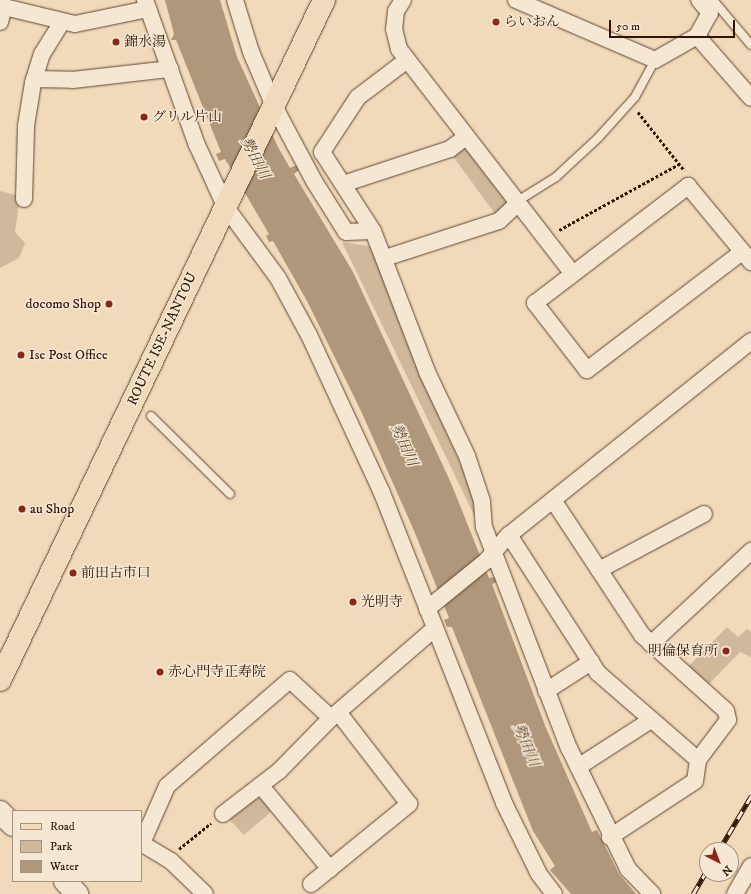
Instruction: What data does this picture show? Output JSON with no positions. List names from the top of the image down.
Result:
{
  "streets": {
    "main road": ["ROUTE ISE-NANTOU"]
  },
  "water": ["勢田川"],
  "places": [
    "らいおん",
    "錦水湯",
    "グリル片山",
    "docomo Shop",
    "Ise Post Office",
    "au Shop",
    "前田古市口",
    "光明寺",
    "明倫保育所",
    "赤心門寺正寿院"
  ],
  "legend": ["Road", "Park", "Water"],
  "scale_bar": "50 m",
  "north": "bottom right"
}
